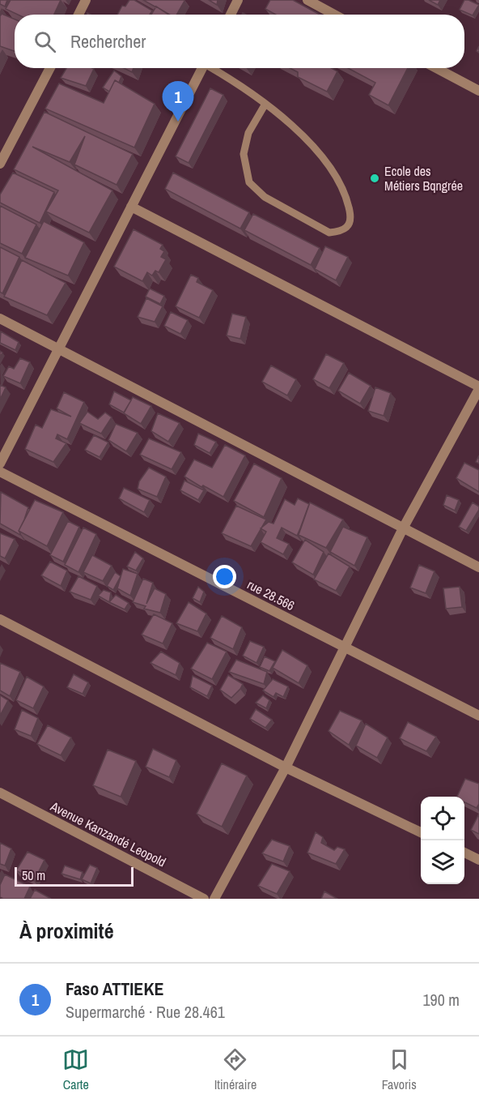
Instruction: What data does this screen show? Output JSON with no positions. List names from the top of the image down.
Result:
{
  "streets": {
    "street": ["rue 28.566", "Avenue Kanzandé Leopold"]
  },
  "places": ["Ecole des Métiers Bqngrée"],
  "scale_bar": "50 m",
  "page": {
    "search": "Rechercher",
    "pins": "1",
    "scale": "50 m",
    "heading": "À proximité",
    "list": [
      {
        "mark": "1",
        "name": "Faso ATTIEKE",
        "note": "Supermarché · Rue 28.461",
        "value": "190 m"
      }
    ],
    "nav": ["Carte", "Itinéraire", "Favoris"]
  }
}
